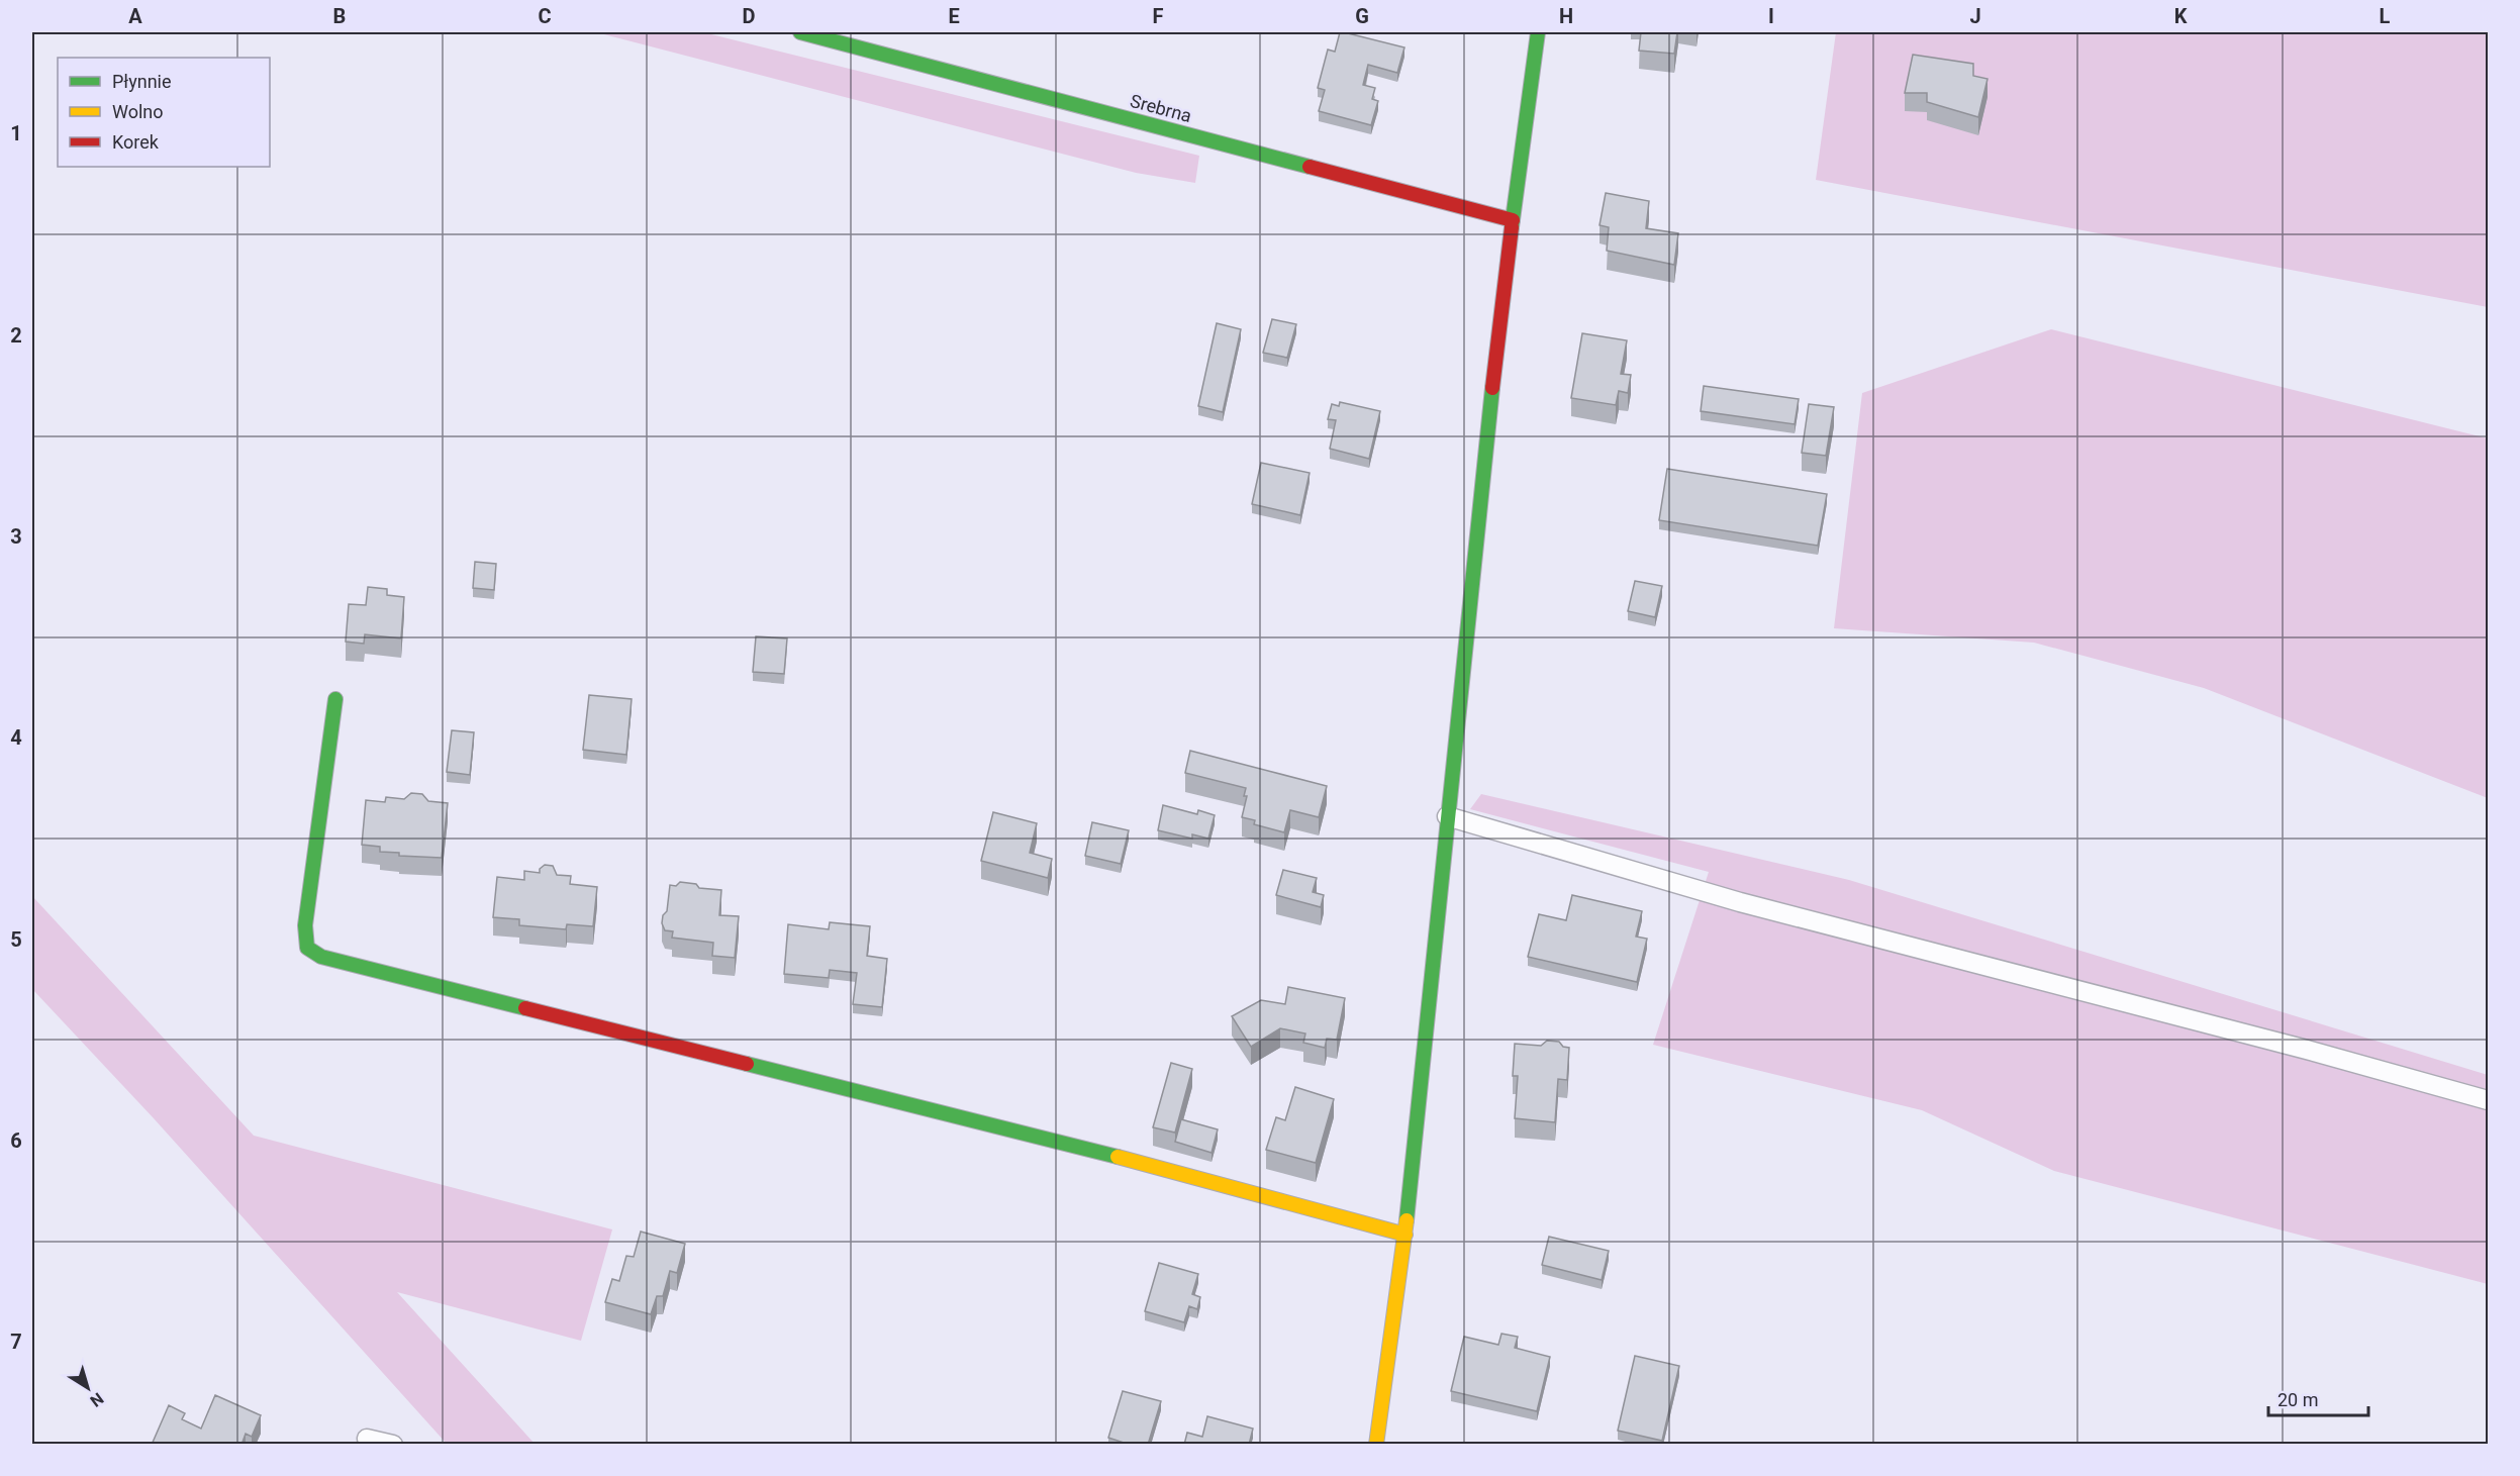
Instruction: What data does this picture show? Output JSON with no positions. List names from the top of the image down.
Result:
{
  "streets": {
    "street": ["Srebrna"]
  },
  "legend": ["Płynnie", "Wolno", "Korek"],
  "scale_bar": "20 m",
  "north": "bottom right",
  "grid": {
    "columns": [
      "A",
      "B",
      "C",
      "D",
      "E",
      "F",
      "G",
      "H",
      "I",
      "J",
      "K",
      "L"
    ],
    "rows": [
      "1",
      "2",
      "3",
      "4",
      "5",
      "6",
      "7"
    ]
  }
}
